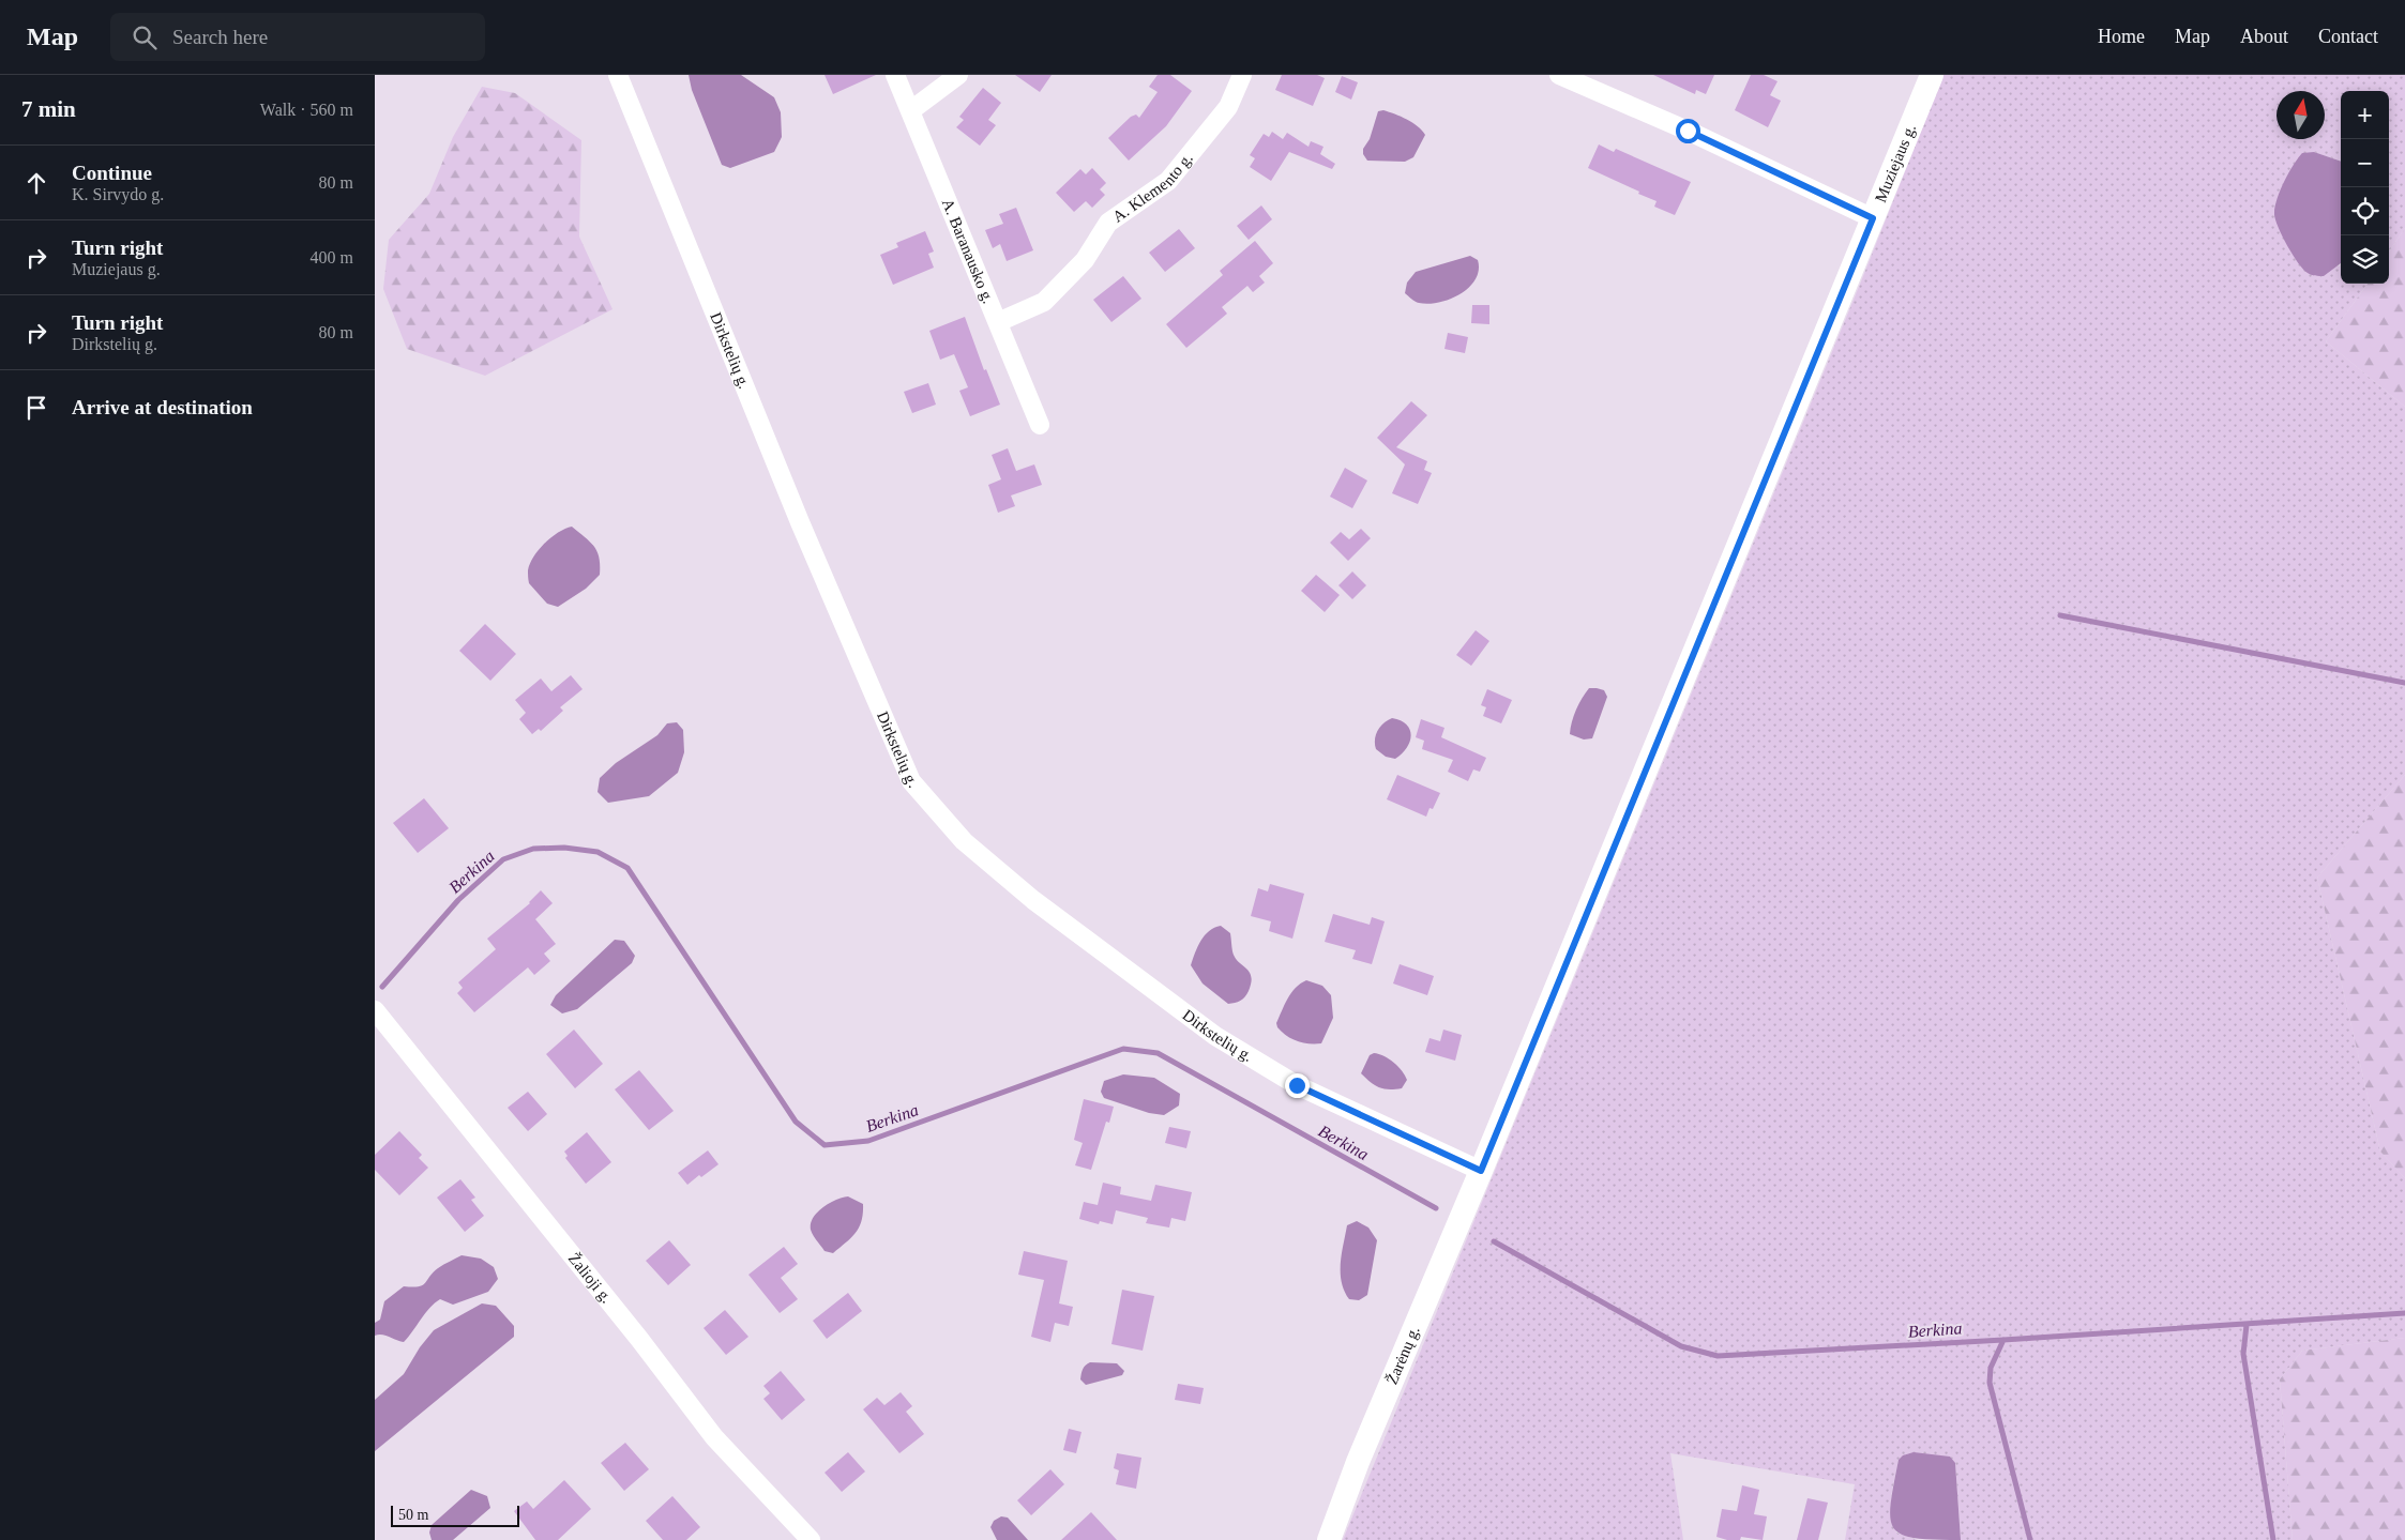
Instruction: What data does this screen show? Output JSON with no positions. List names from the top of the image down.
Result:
{
  "streets": {
    "main road": ["Muziejaus g.", "Žarėnų g."],
    "street": [
      "A. Klemento g.",
      "A. Baranausko g.",
      "Dirkstelių g.",
      "Žalioji g."
    ]
  },
  "crossings": [
    ["Muziejaus g.", "Dirkstelių g."],
    ["Muziejaus g.", "Žarėnų g."],
    ["A. Klemento g.", "A. Baranausko g."],
    ["Dirkstelių g.", "Žarėnų g."]
  ],
  "water": ["Berkina"],
  "scale_bar": "50 m",
  "north": "top",
  "page": {
    "header": "Map",
    "search": "Search here",
    "nav": [
      "Home",
      "Map",
      "About",
      "Contact"
    ],
    "heading": ["7 min", "Walk · 560 m"],
    "map_buttons": ["+", "−"],
    "list": [
      ["Continue", "K. Sirvydo g.", "80 m"],
      ["Turn right", "Muziejaus g.", "400 m"],
      ["Turn right", "Dirkstelių g.", "80 m"],
      "Arrive at destination"
    ],
    "scale": "50 m"
  }
}
